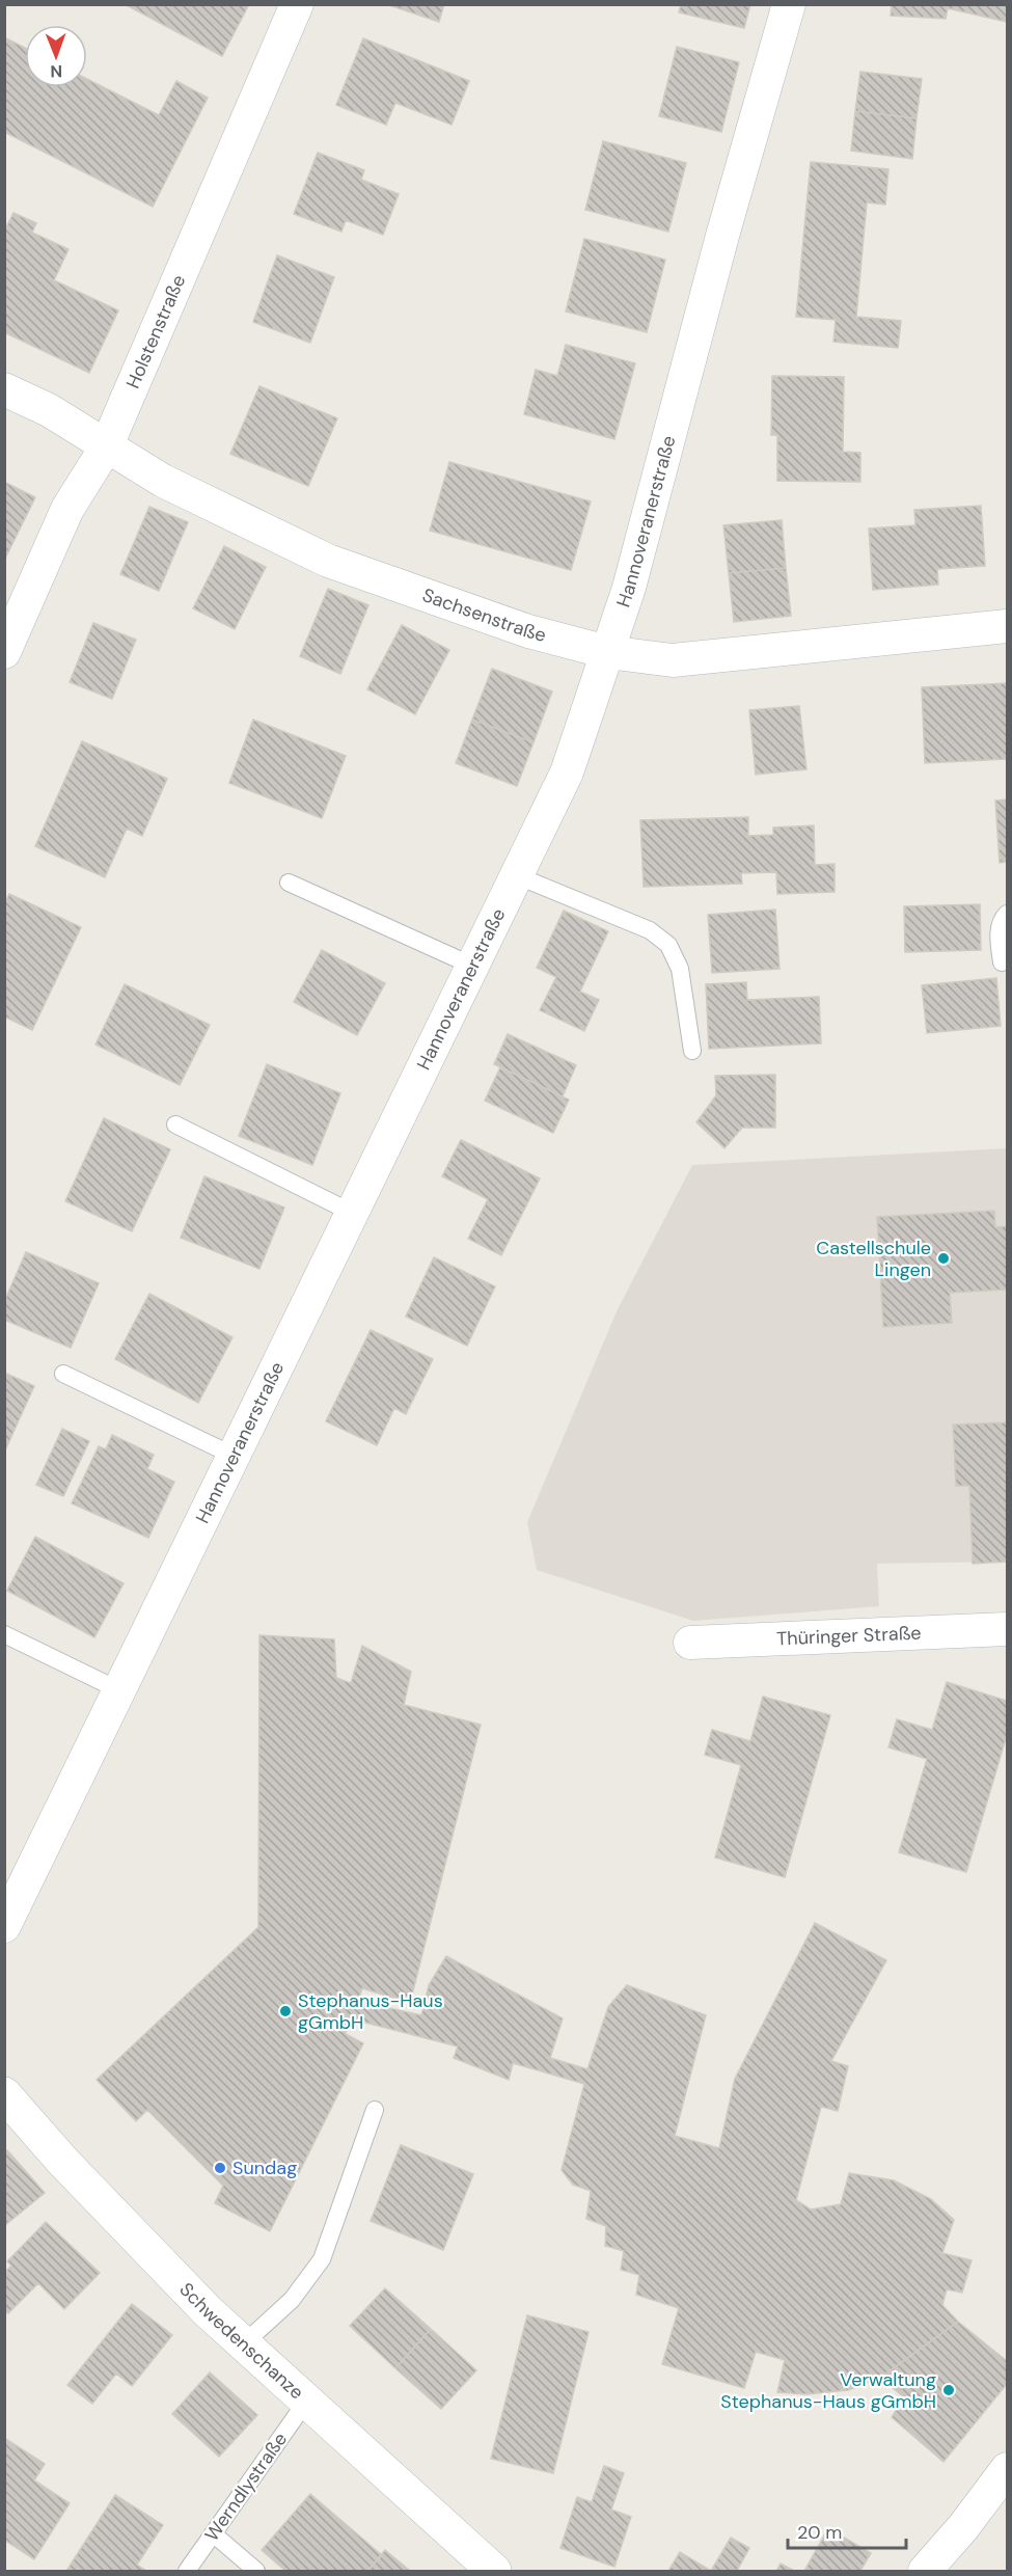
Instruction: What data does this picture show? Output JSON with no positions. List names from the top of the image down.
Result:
{
  "streets": {
    "street": [
      "Holstenstraße",
      "Hannoveranerstraße",
      "Sachsenstraße",
      "Thüringer Straße",
      "Schwedenschanze"
    ],
    "lane": ["Werndlystraße"]
  },
  "crossings": [
    ["Holstenstraße", "Sachsenstraße"],
    ["Hannoveranerstraße", "Sachsenstraße"],
    ["Schwedenschanze", "Werndlystraße"]
  ],
  "places": [
    "Castellschule Lingen",
    "Stephanus-Haus gGmbH",
    "Sundag",
    "Verwaltung Stephanus-Haus gGmbH"
  ],
  "scale_bar": "20 m",
  "north": "bottom"
}
